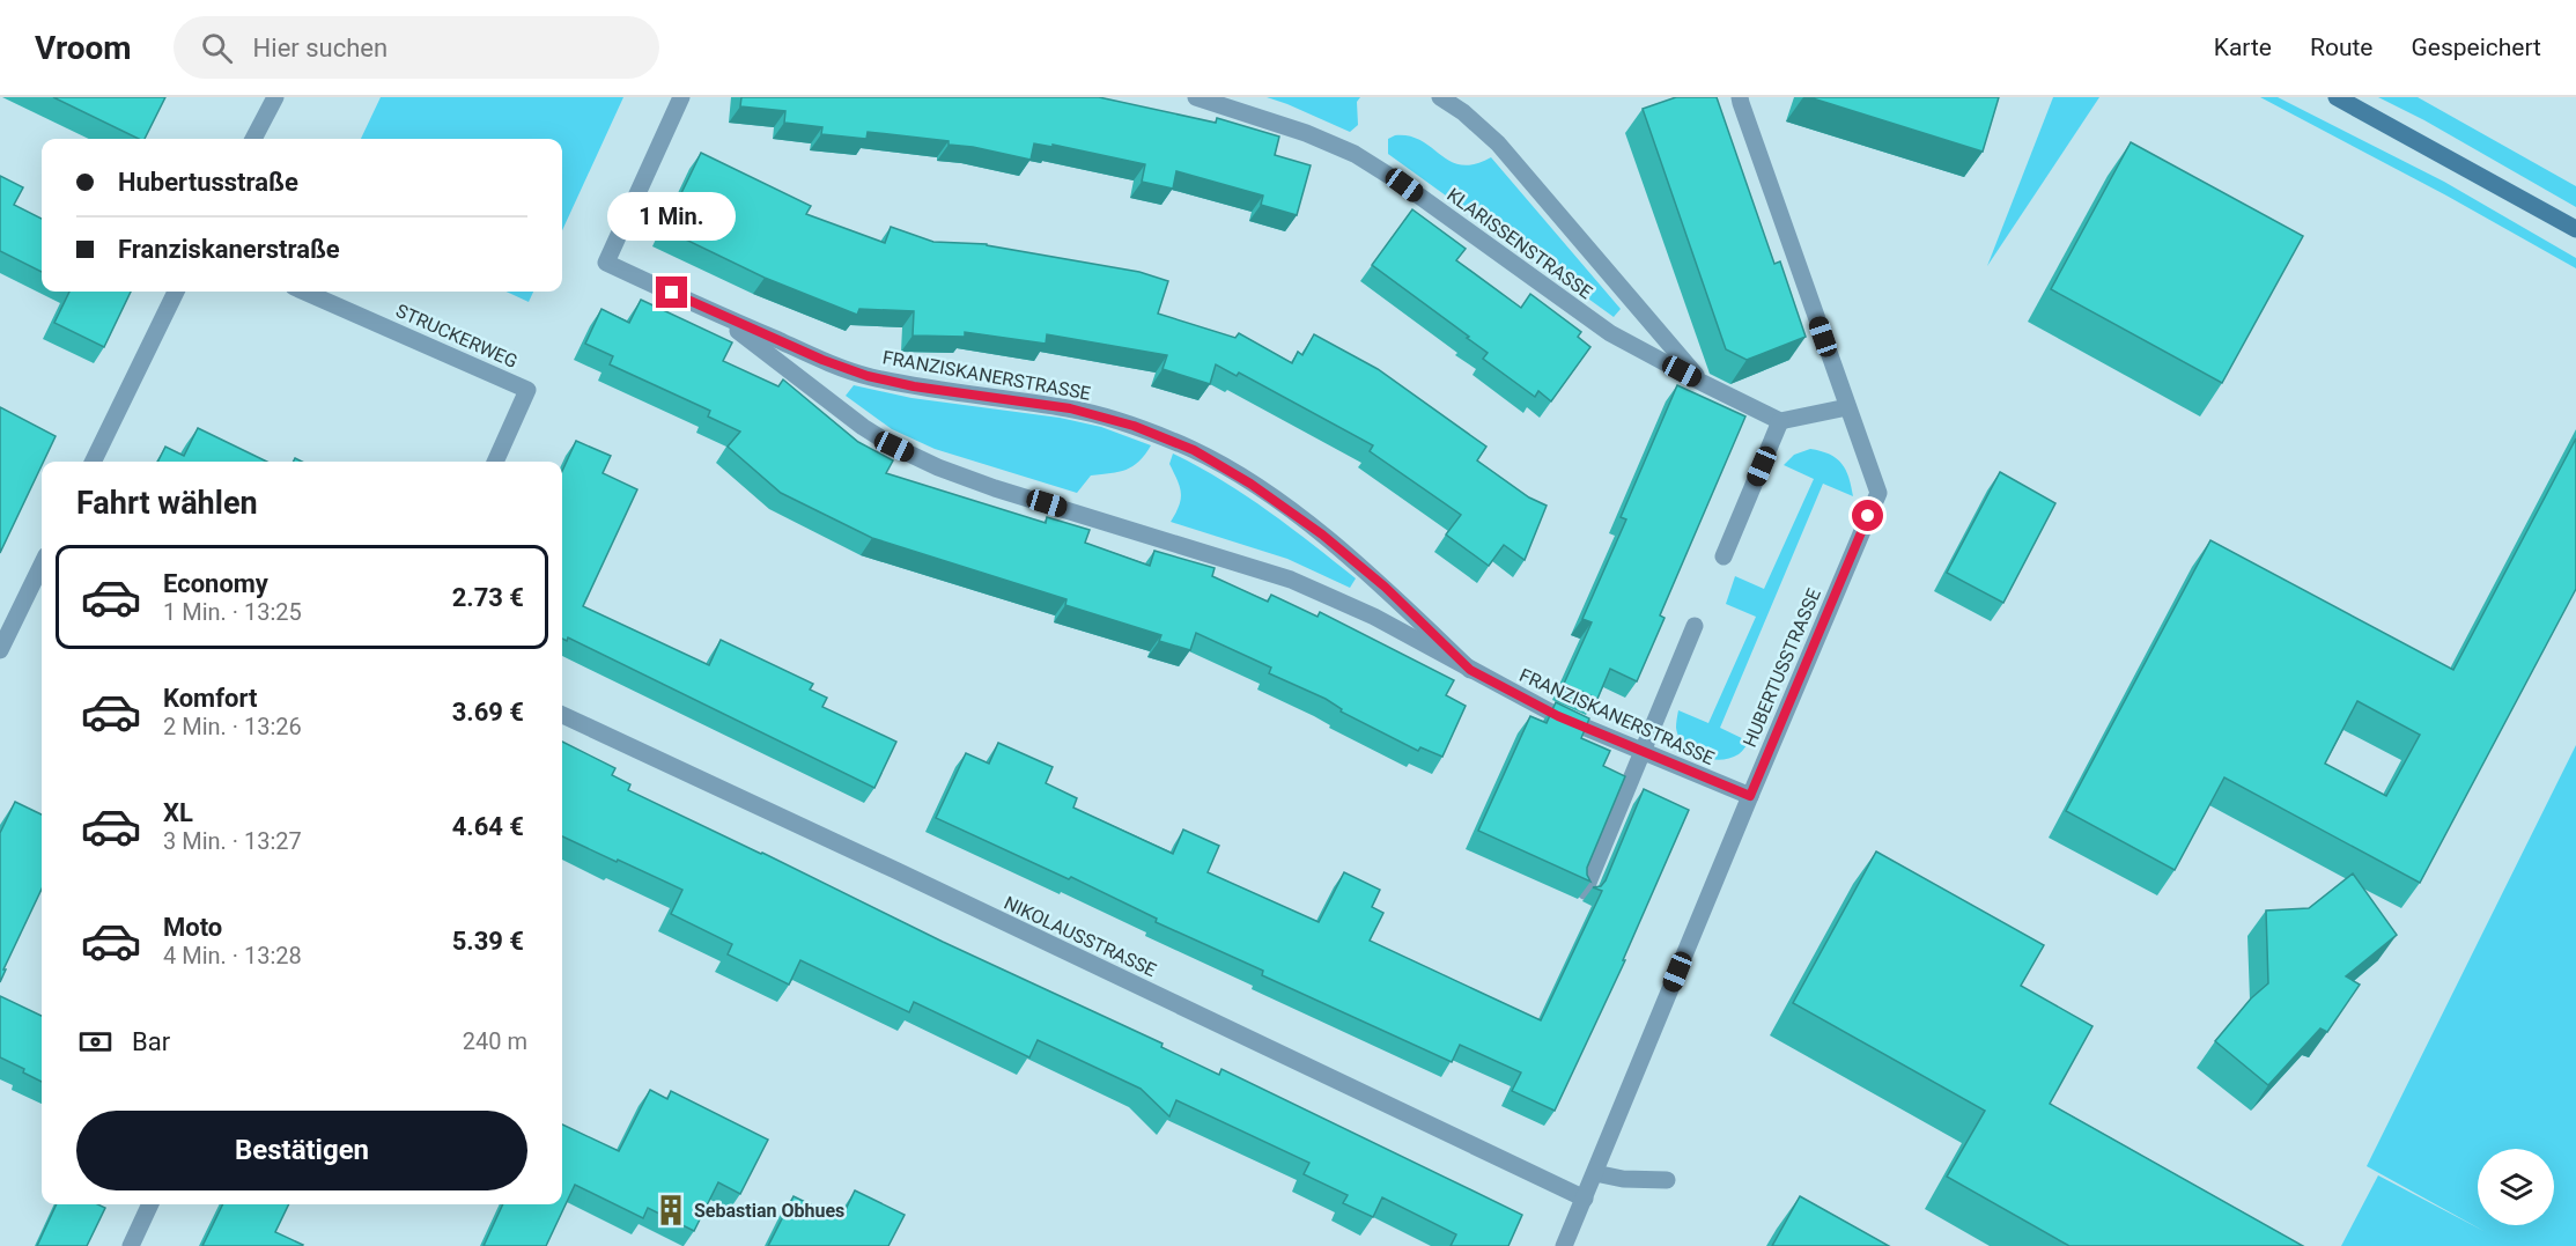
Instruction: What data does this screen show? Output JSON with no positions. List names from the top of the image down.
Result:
{
  "streets": {
    "street": [
      "KLARISSENSTRASSE",
      "STRUCKERWEG",
      "FRANZISKANERSTRASSE",
      "HUBERTUSSTRASSE",
      "NIKOLAUSSTRASSE"
    ]
  },
  "crossings": [
    ["FRANZISKANERSTRASSE", "HUBERTUSSTRASSE"],
    ["HUBERTUSSTRASSE", "NIKOLAUSSTRASSE"]
  ],
  "places": {
    "building": ["Sebastian Obhues"]
  },
  "page": {
    "header": "Vroom",
    "search": "Hier suchen",
    "nav": ["Karte", "Route", "Gespeichert"],
    "banner": ["Hubertusstraße", "Franziskanerstraße"],
    "bubble": "1 Min.",
    "heading": "Fahrt wählen",
    "list": [
      {
        "name": "Economy",
        "note": "1 Min. · 13:25",
        "value": "2.73 €"
      },
      {
        "name": "Komfort",
        "note": "2 Min. · 13:26",
        "value": "3.69 €"
      },
      {
        "name": "XL",
        "note": "3 Min. · 13:27",
        "value": "4.64 €"
      },
      {
        "name": "Moto",
        "note": "4 Min. · 13:28",
        "value": "5.39 €"
      }
    ],
    "pay": ["Bar", "240 m"],
    "buttons": "Bestätigen"
  }
}
